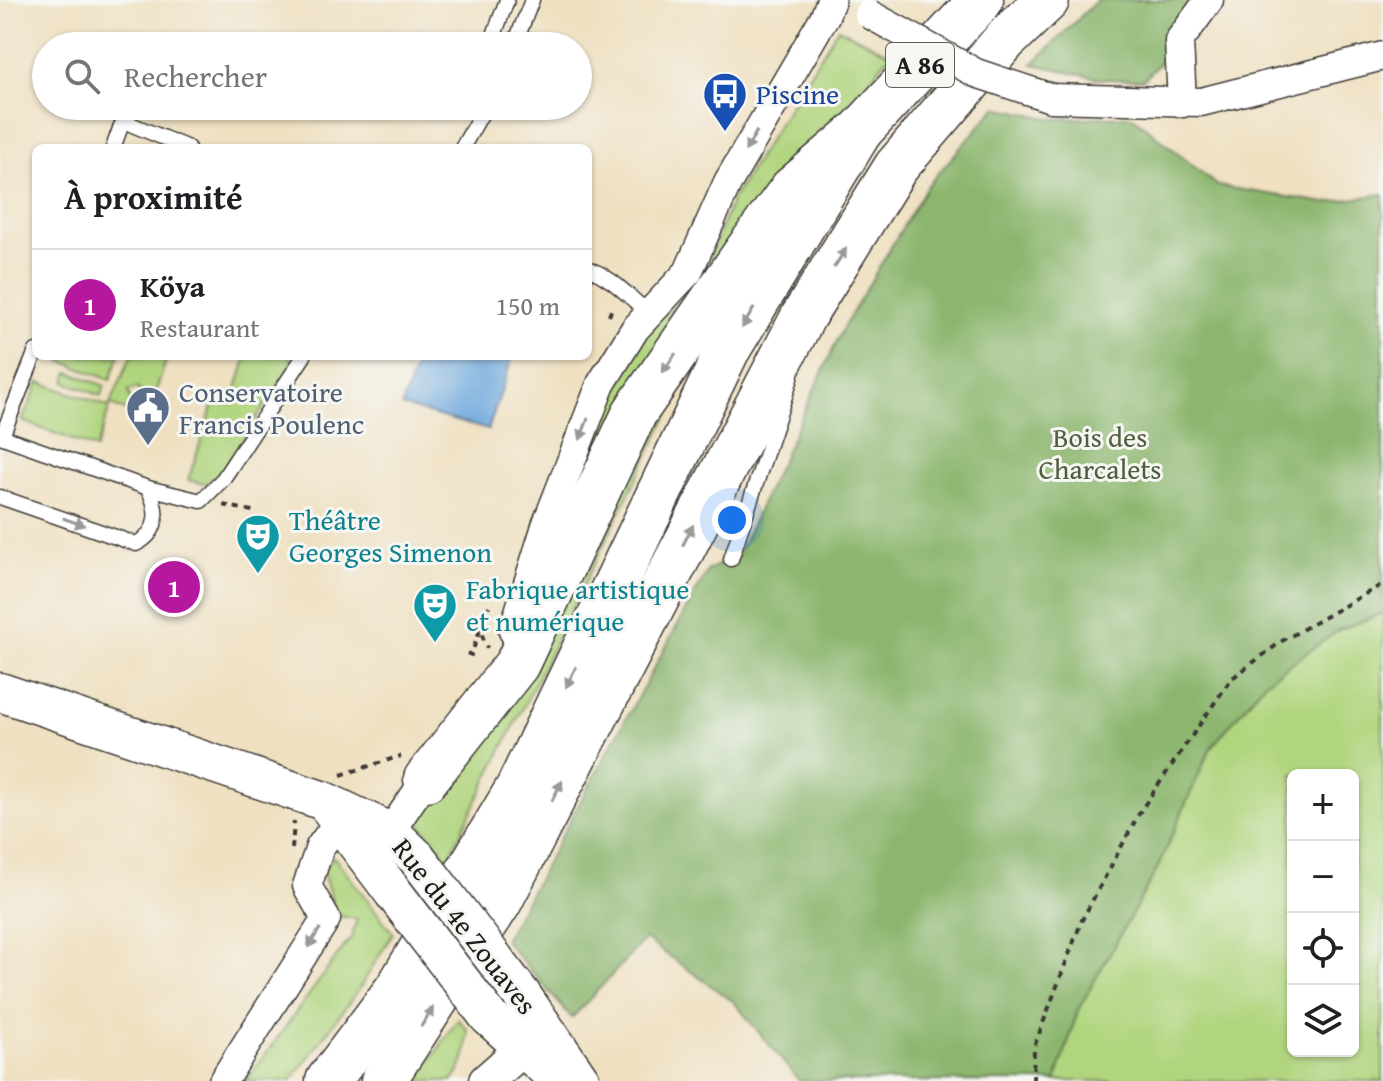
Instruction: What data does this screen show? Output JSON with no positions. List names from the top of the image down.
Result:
{
  "streets": {
    "highway": ["A 86"],
    "main road": ["Rue du 4e Zouaves"]
  },
  "parks": ["Bois des Charcalets"],
  "places": {
    "bus stop": ["Piscine"],
    "public building": ["Conservatoire Francis Poulenc"],
    "theatre": ["Théâtre Georges Simenon", "Fabrique artistique et numérique"]
  },
  "page": {
    "search": "Rechercher",
    "heading": "À proximité",
    "list": [
      {
        "mark": "1",
        "name": "Köya",
        "note": "Restaurant",
        "value": "150 m"
      }
    ],
    "pins": "1",
    "map_buttons": ["+", "−"]
  }
}
